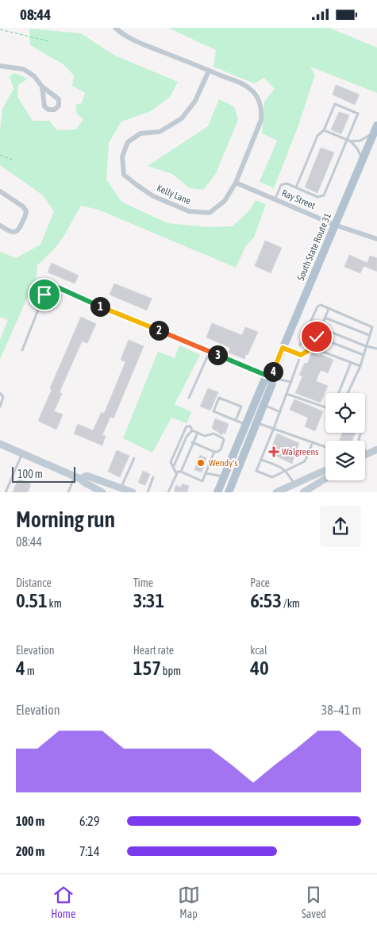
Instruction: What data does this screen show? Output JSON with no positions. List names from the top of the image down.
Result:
{
  "streets": {
    "main road": ["South State Route 31"],
    "street": ["Kelly Lane", "Ray Street"]
  },
  "crossings": [
    ["Kelly Lane", "Ray Street"],
    ["Ray Street", "South State Route 31"]
  ],
  "places": {
    "health": ["Walgreens"],
    "other": ["Wendy's"]
  },
  "scale_bar": "100 m",
  "page": {
    "status": "08:44",
    "pins": [
      "1",
      "2",
      "3",
      "4"
    ],
    "scale": "100 m",
    "heading": ["Morning run", "08:44"],
    "stats": [
      ["Distance", "0.51 km"],
      ["Time", "3:31"],
      ["Pace", "6:53 /km"],
      ["Elevation", "4 m"],
      ["Heart rate", "157 bpm"],
      ["kcal", "40"]
    ],
    "chart": ["Elevation", "38–41 m"],
    "list": [
      {
        "name": "100 m",
        "note": "6:29"
      },
      {
        "name": "200 m",
        "note": "7:14"
      }
    ],
    "tabs": ["Home", "Map", "Saved"]
  }
}
